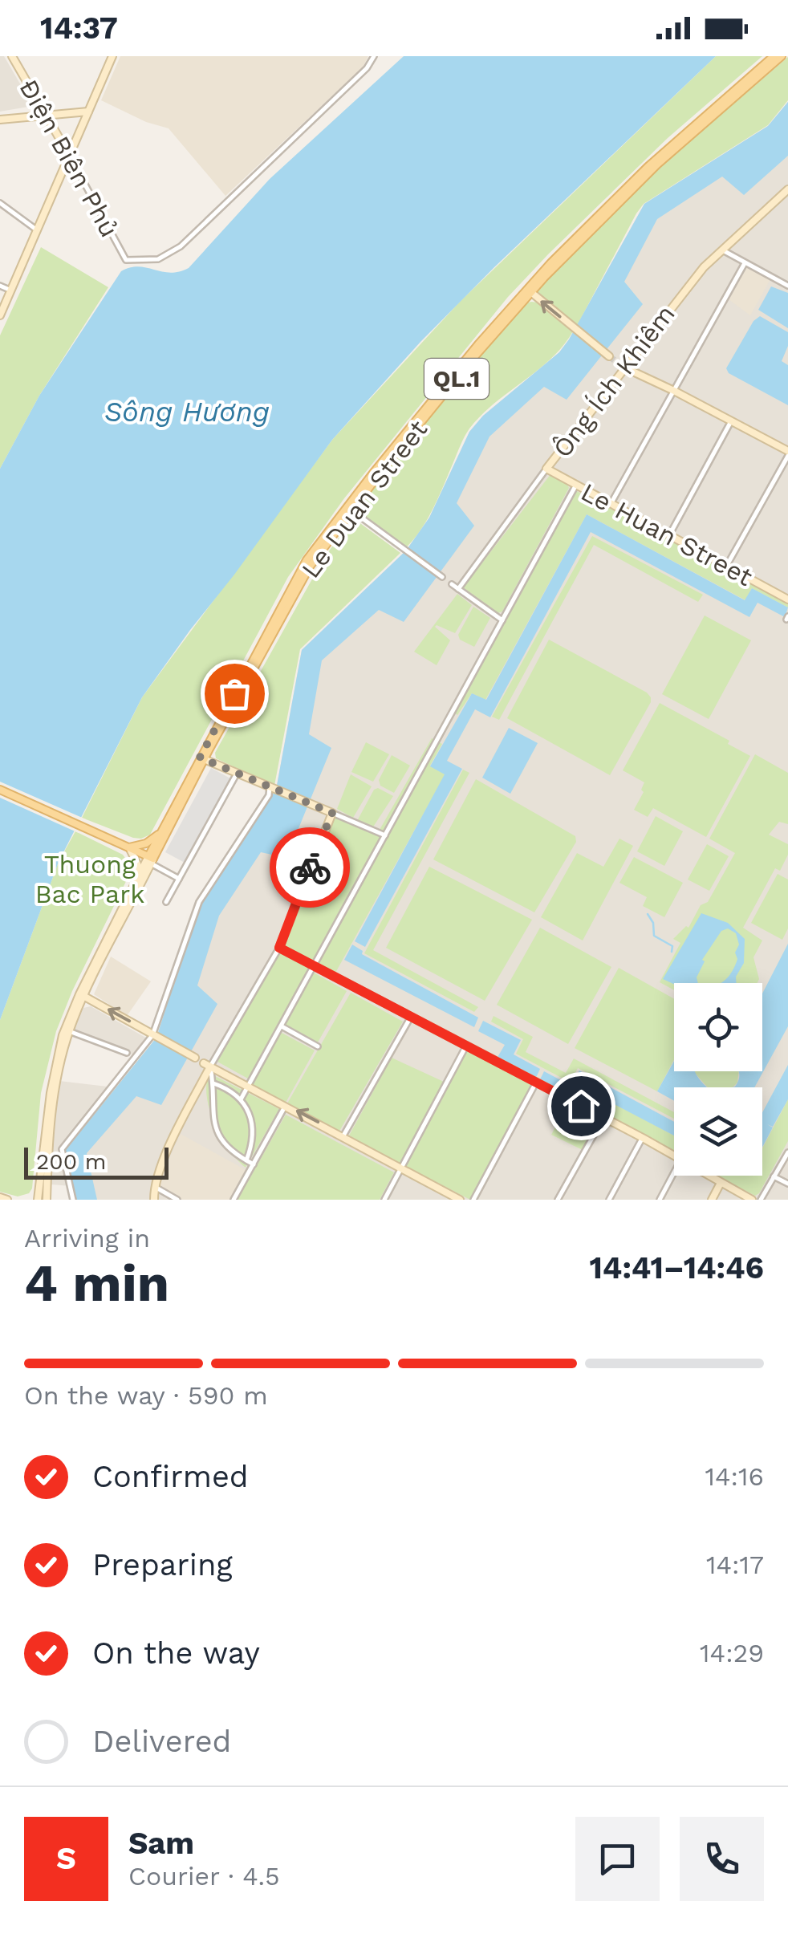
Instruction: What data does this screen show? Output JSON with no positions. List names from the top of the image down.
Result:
{
  "streets": {
    "main road": [
      "Điện Biên Phủ",
      "QL.1",
      "Ông Ích Khiêm",
      "Le Duan Street",
      "Le Huan Street"
    ]
  },
  "crossings": [
    ["Ông Ích Khiêm", "Le Huan Street"]
  ],
  "water": ["Sông Hương"],
  "parks": ["Thuong Bac Park"],
  "scale_bar": "200 m",
  "page": {
    "status": "14:37",
    "scale": "200 m",
    "heading": ["4 min", "Arriving in", "14:41–14:46"],
    "panel": ["Sam", "Courier · 4.5"],
    "bar": "On the way · 590 m",
    "list": [
      ["Confirmed", "14:16"],
      ["Preparing", "14:17"],
      ["On the way", "14:29"],
      "Delivered"
    ],
    "round": "S"
  }
}
